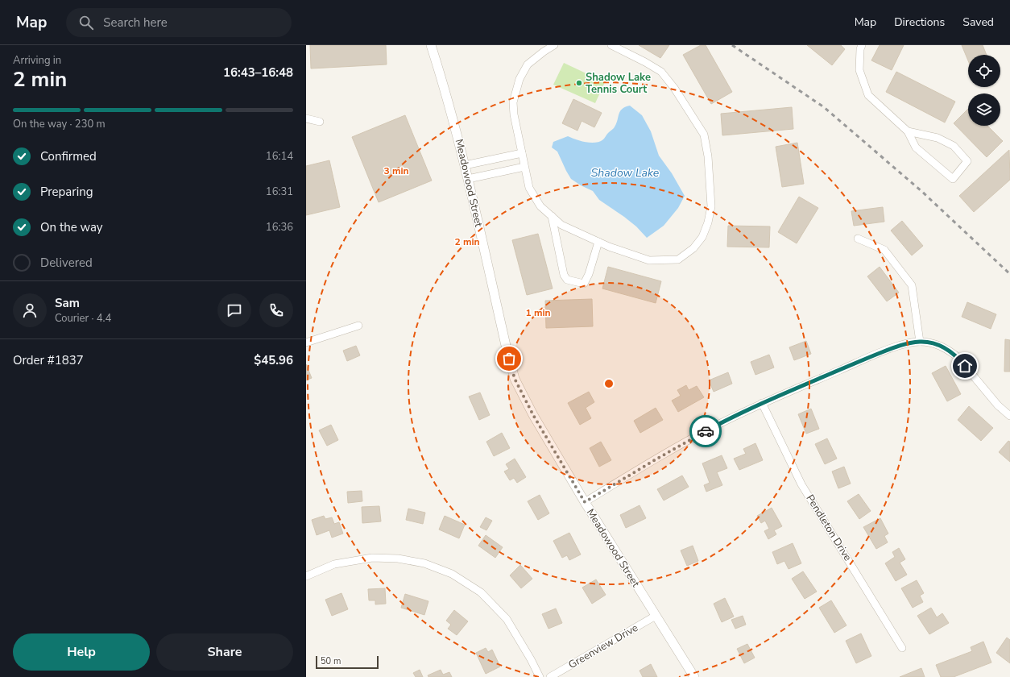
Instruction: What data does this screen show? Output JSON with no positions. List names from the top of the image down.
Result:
{
  "streets": {
    "street": ["Meadowood Street", "Pendleton Drive", "Greenview Drive"]
  },
  "crossings": [
    ["Meadowood Street", "Greenview Drive"]
  ],
  "water": ["Shadow Lake"],
  "places": ["Shadow Lake Tennis Court"],
  "scale_bar": "50 m",
  "page": {
    "header": "Map",
    "search": "Search here",
    "nav": ["Map", "Directions", "Saved"],
    "heading": ["2 min", "Arriving in", "16:43–16:48"],
    "panel": [
      "Sam",
      "Courier · 4.4",
      "Order #1837",
      "$45.96"
    ],
    "bar": "On the way · 230 m",
    "list": [
      ["Confirmed", "16:14"],
      ["Preparing", "16:31"],
      ["On the way", "16:36"],
      "Delivered"
    ],
    "buttons": ["Help", "Share"],
    "scale": "50 m"
  },
  "rings": ["3 min", "2 min", "1 min"]
}
